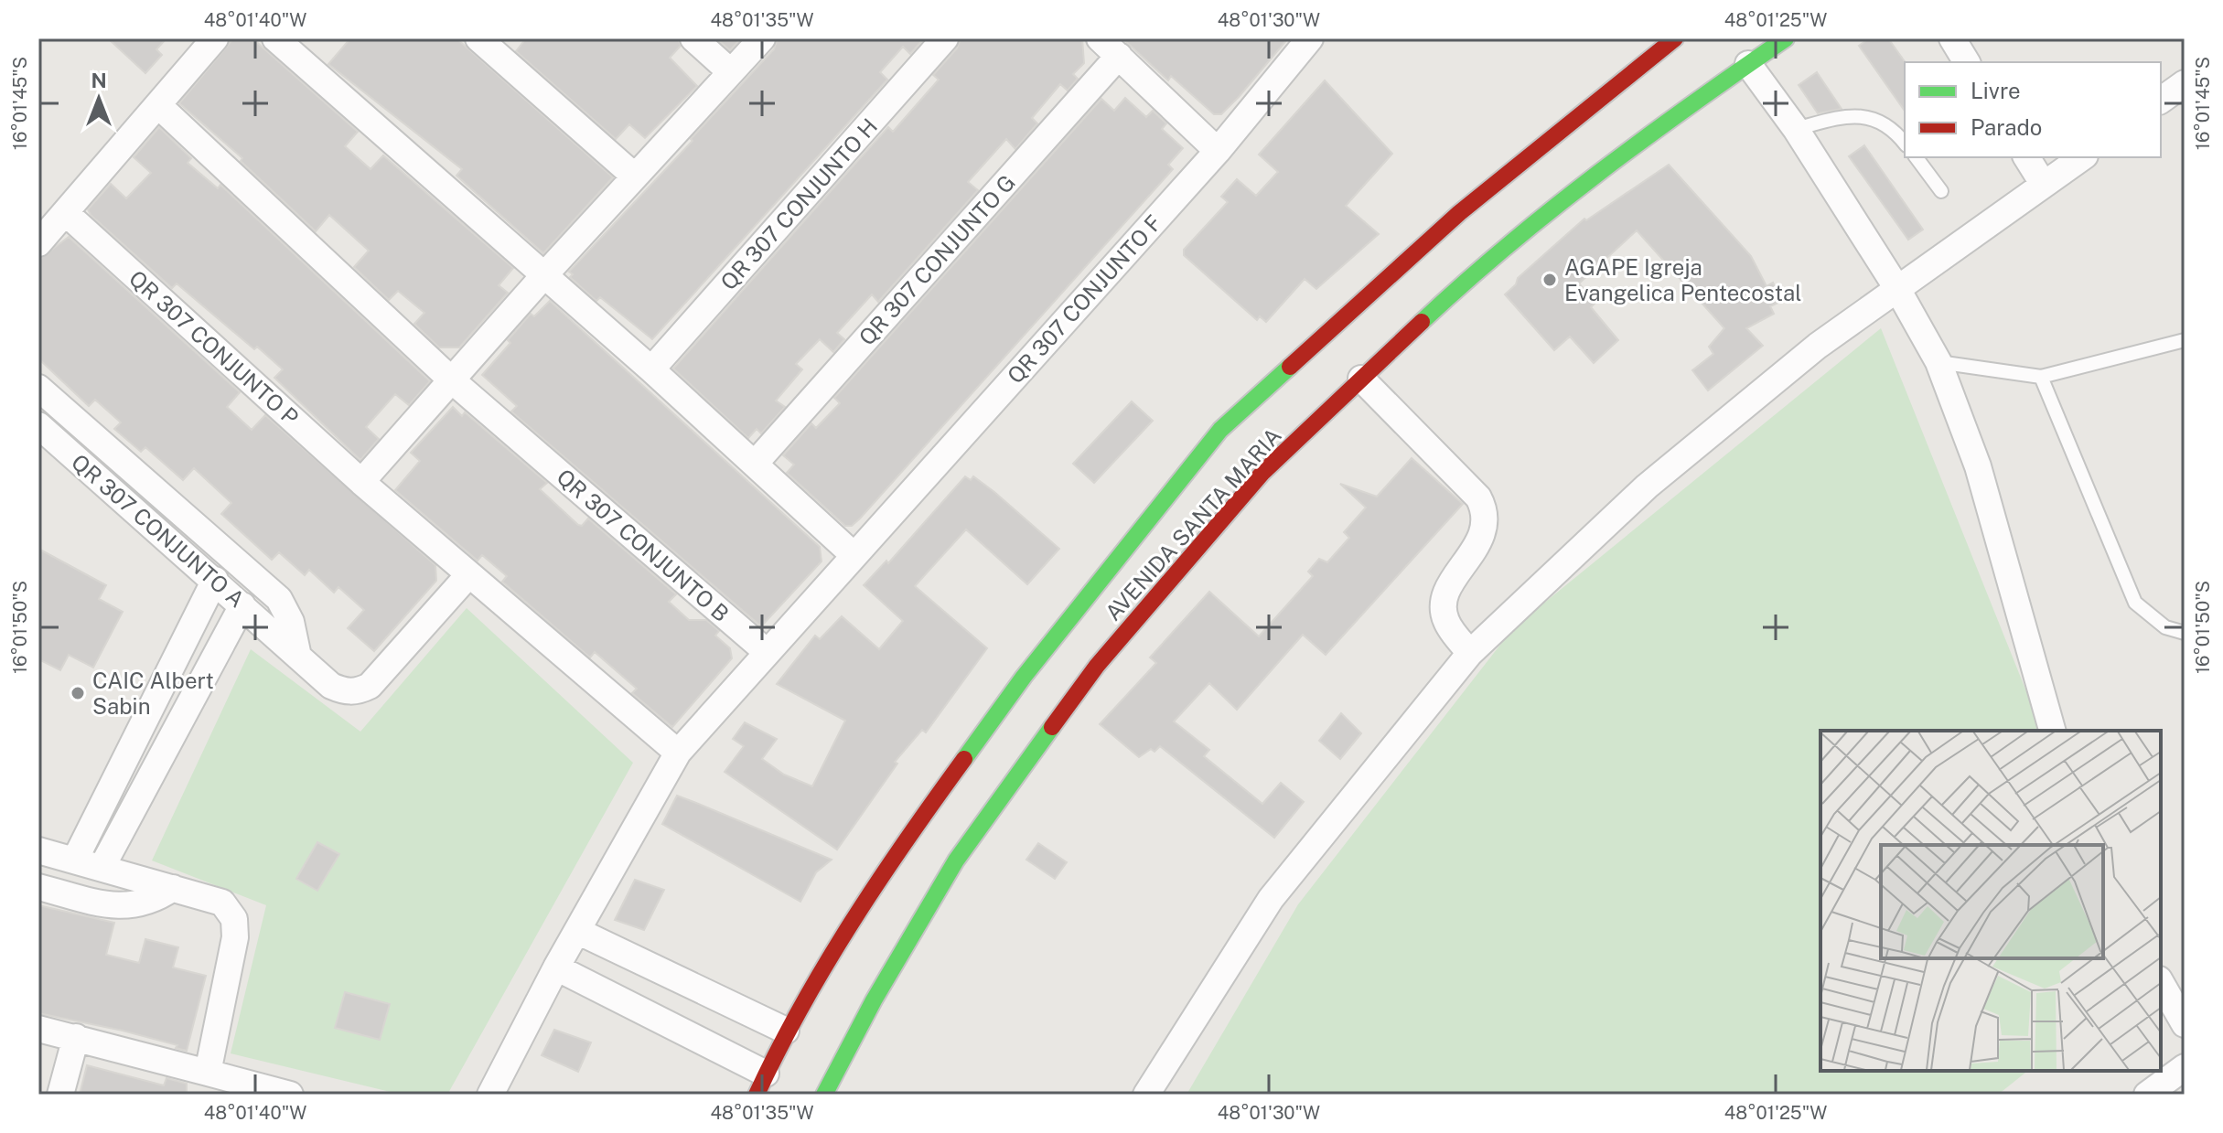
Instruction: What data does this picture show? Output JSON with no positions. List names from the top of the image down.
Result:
{
  "streets": {
    "main road": ["AVENIDA SANTA MARIA"],
    "street": [
      "QR 307 CONJUNTO H",
      "QR 307 CONJUNTO G",
      "QR 307 CONJUNTO F",
      "QR 307 CONJUNTO P",
      "QR 307 CONJUNTO A",
      "QR 307 CONJUNTO B"
    ]
  },
  "crossings": [
    ["QR 307 CONJUNTO F", "QR 307 CONJUNTO B"]
  ],
  "places": ["AGAPE Igreja Evangelica Pentecostal", "CAIC Albert Sabin"],
  "legend": ["Livre", "Parado"],
  "north": "top",
  "coordinates": [
    "48°01'40\"W",
    "48°01'35\"W",
    "48°01'30\"W",
    "48°01'25\"W",
    "16°01'45\"S",
    "16°01'50\"S"
  ]
}
